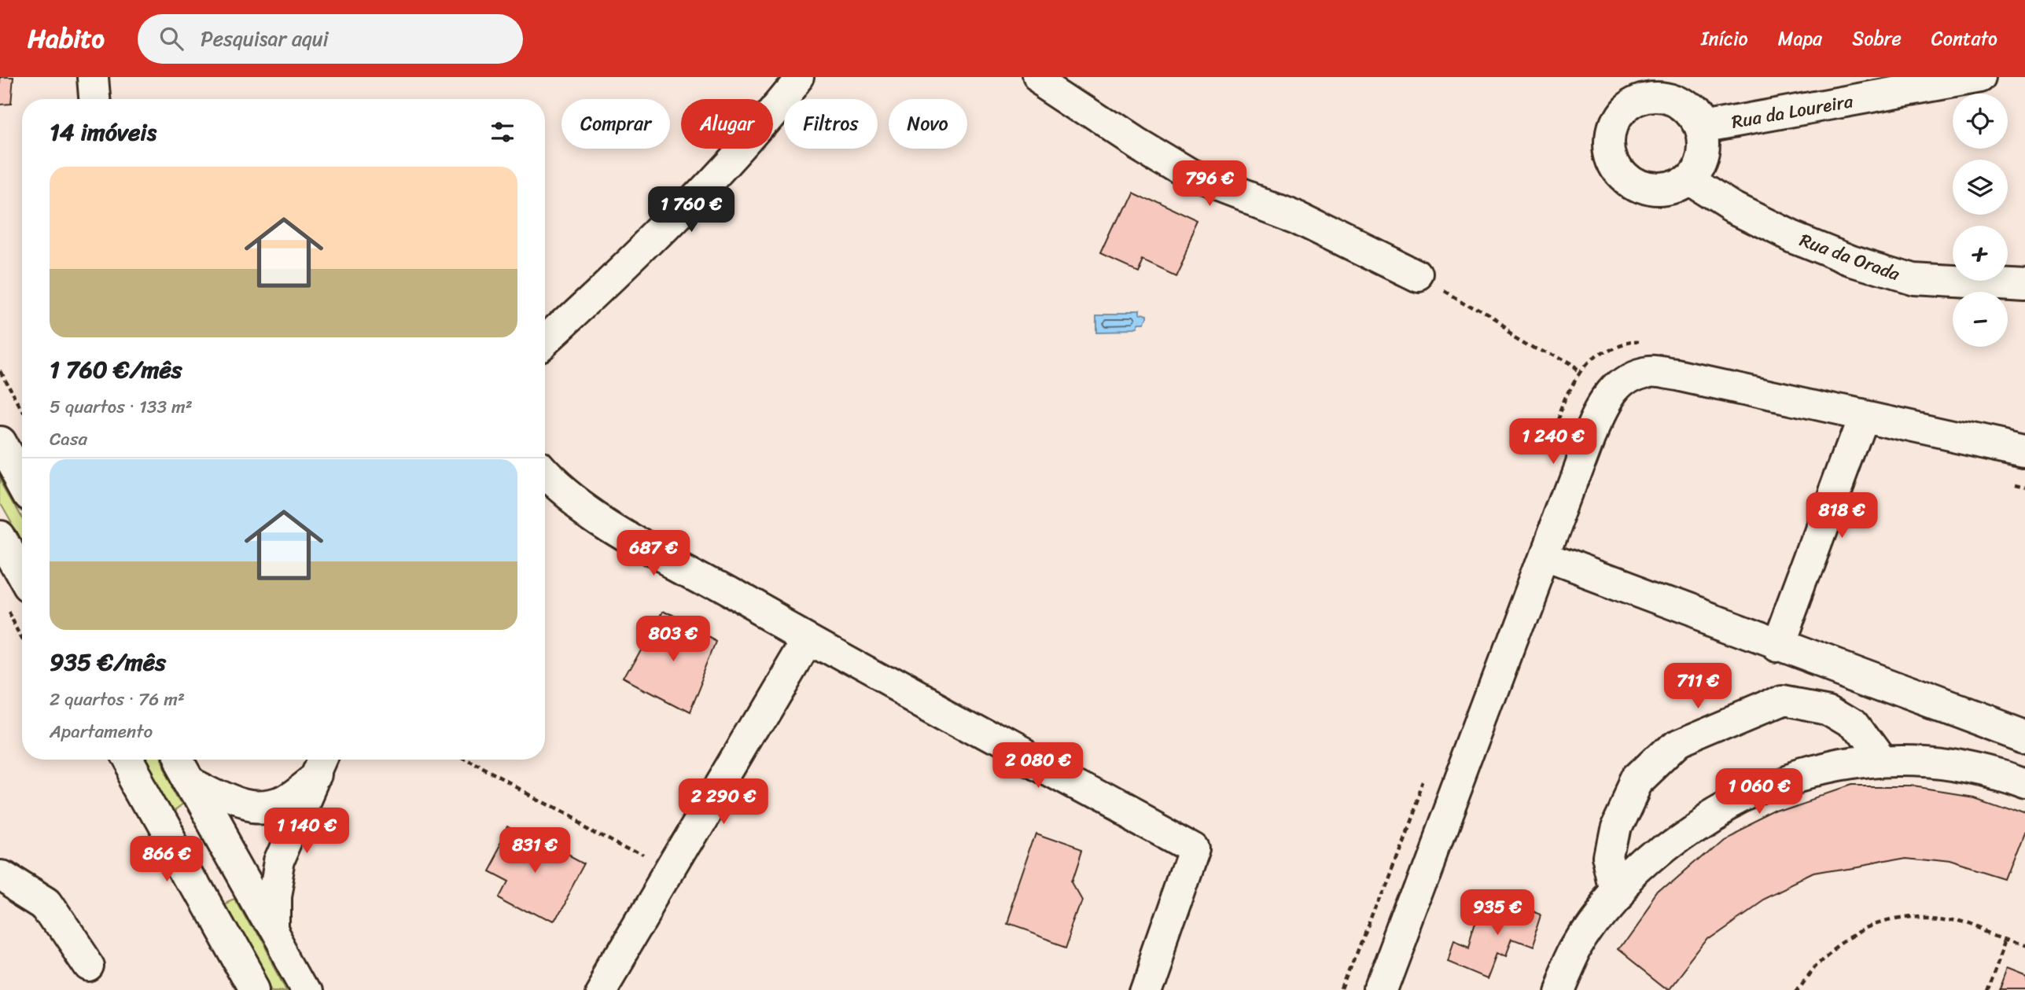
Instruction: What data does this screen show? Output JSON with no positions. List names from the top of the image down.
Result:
{
  "streets": {
    "street": ["Rua da Loureira", "Rua da Orada"]
  },
  "crossings": [
    ["Rua da Loureira", "Rua da Orada"]
  ],
  "page": {
    "header": "Habito",
    "search": "Pesquisar aqui",
    "nav": [
      "Início",
      "Mapa",
      "Sobre",
      "Contato"
    ],
    "map_buttons": ["+", "−"],
    "chip": [
      "Comprar",
      "Alugar",
      "Filtros",
      "Novo"
    ],
    "heading": "14 imóveis",
    "price": [
      "796 €",
      "1 760 €",
      "1 240 €",
      "818 €",
      "687 €",
      "803 €",
      "711 €",
      "2 080 €",
      "1 060 €",
      "2 290 €",
      "1 140 €",
      "831 €",
      "866 €",
      "935 €"
    ],
    "list": [
      {
        "name": "1 760 €/mês",
        "note": "5 quartos · 133 m² · Casa"
      },
      {
        "name": "935 €/mês",
        "note": "2 quartos · 76 m² · Apartamento"
      }
    ]
  }
}
